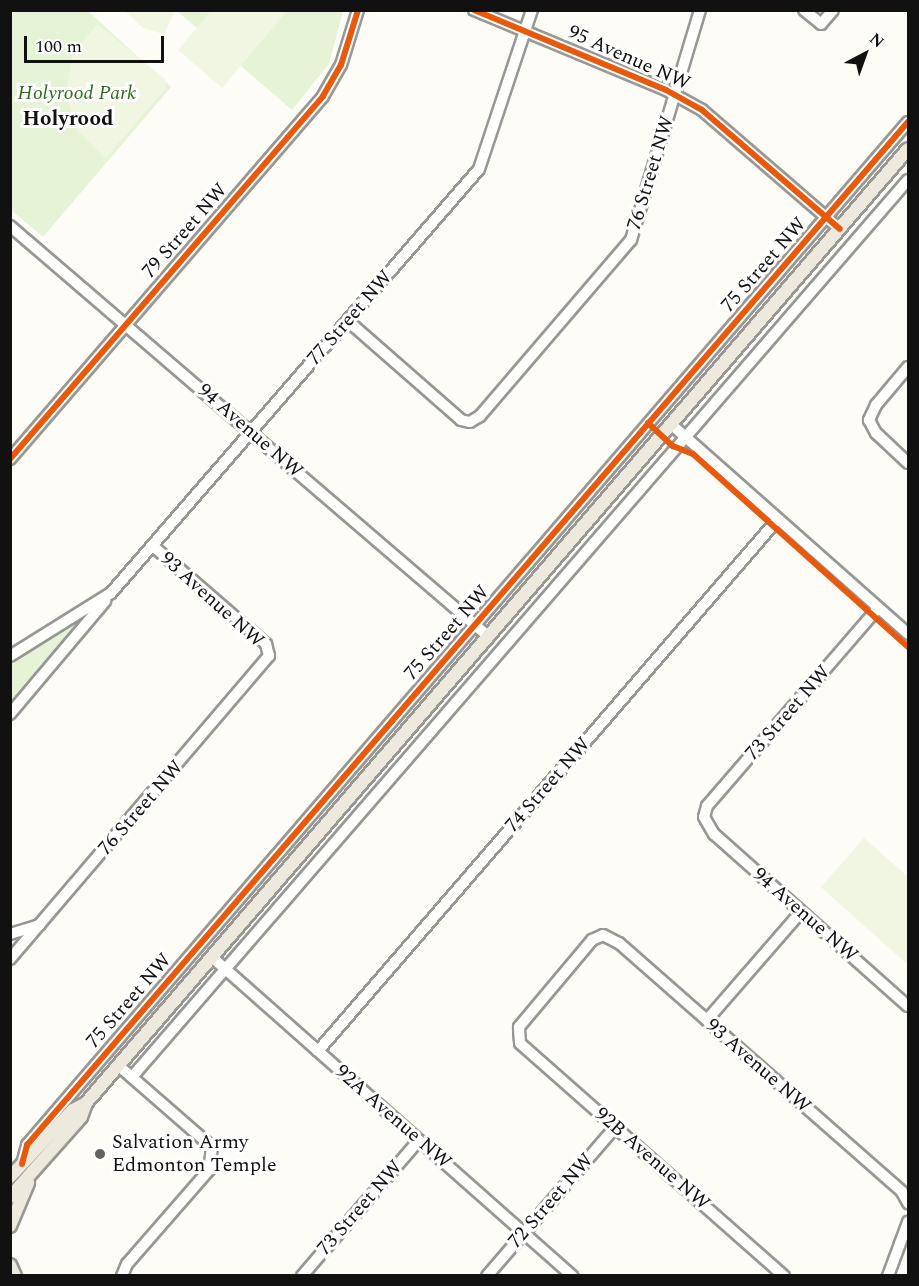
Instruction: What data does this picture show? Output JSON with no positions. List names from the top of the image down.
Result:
{
  "streets": {
    "main road": ["75 Street NW"],
    "street": [
      "95 Avenue NW",
      "76 Street NW",
      "79 Street NW",
      "77 Street NW",
      "94 Avenue NW",
      "93 Avenue NW",
      "73 Street NW",
      "74 Street NW",
      "92A Avenue NW",
      "92B Avenue NW",
      "72 Street NW"
    ]
  },
  "crossings": [
    ["95 Avenue NW", "76 Street NW"],
    ["95 Avenue NW", "75 Street NW"],
    ["95 Avenue NW", "77 Street NW"],
    ["76 Street NW", "77 Street NW"],
    ["76 Street NW", "93 Avenue NW"],
    ["79 Street NW", "94 Avenue NW"],
    ["75 Street NW", "94 Avenue NW"],
    ["75 Street NW", "92A Avenue NW"],
    ["77 Street NW", "94 Avenue NW"],
    ["77 Street NW", "93 Avenue NW"],
    ["94 Avenue NW", "73 Street NW"],
    ["93 Avenue NW", "92B Avenue NW"],
    ["73 Street NW", "92A Avenue NW"],
    ["74 Street NW", "92A Avenue NW"],
    ["92A Avenue NW", "72 Street NW"],
    ["92B Avenue NW", "72 Street NW"]
  ],
  "districts": ["Holyrood"],
  "parks": ["Holyrood Park"],
  "places": ["Salvation Army Edmonton Temple"],
  "scale_bar": "100 m",
  "north": "top right"
}
